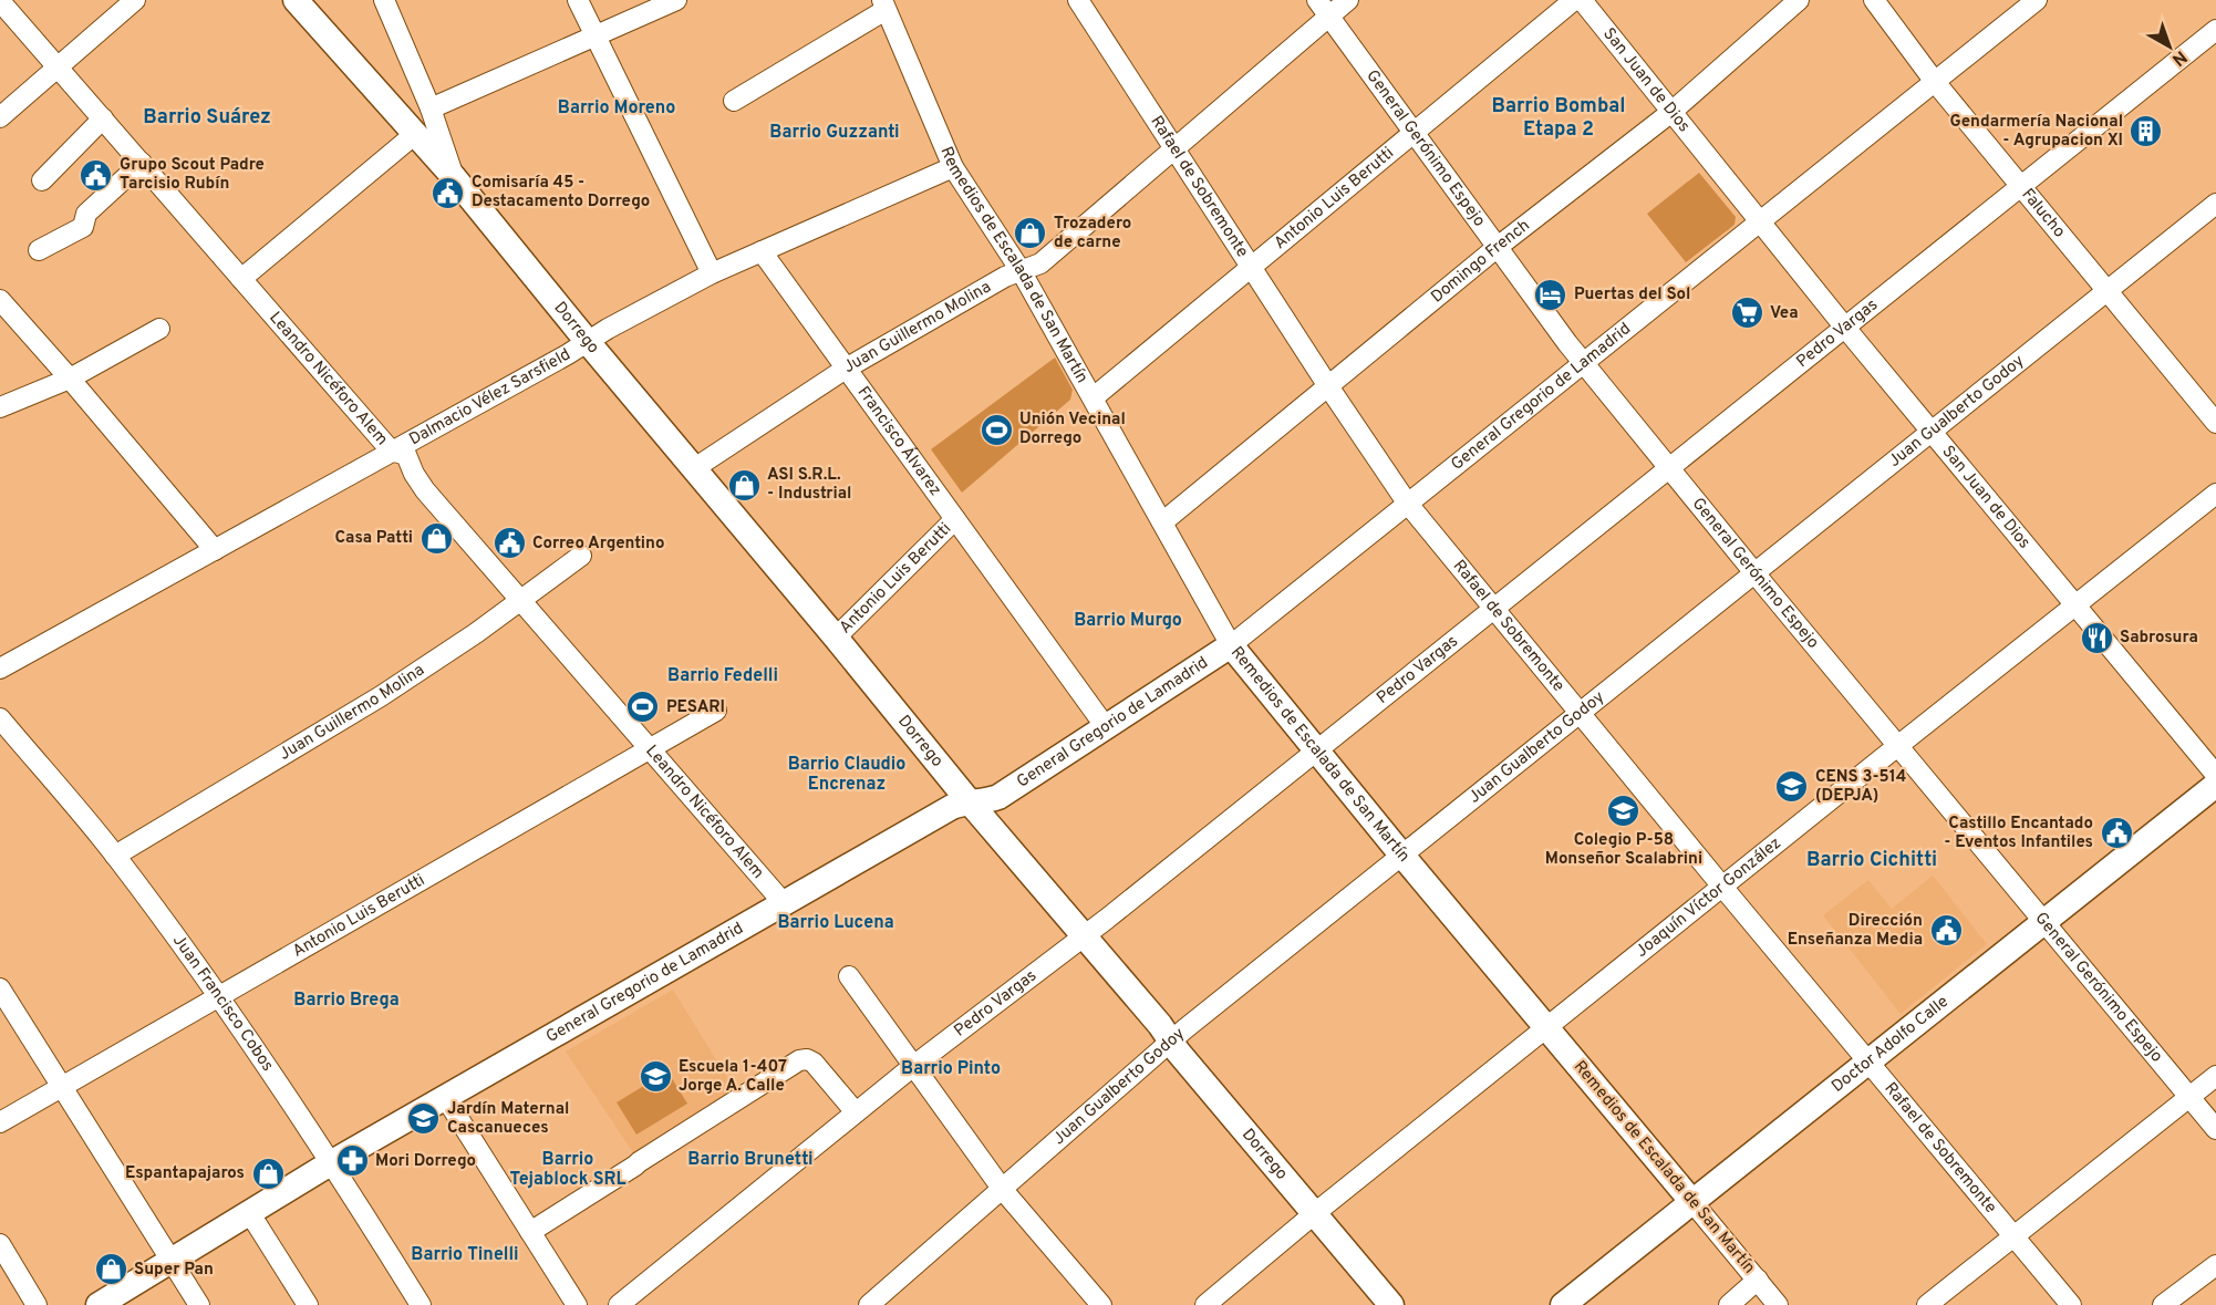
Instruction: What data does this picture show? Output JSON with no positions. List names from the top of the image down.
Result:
{
  "streets": {
    "main road": [
      "Remedios de Escalada de San Martín",
      "Dorrego",
      "General Gregorio de Lamadrid",
      "Doctor Adolfo Calle"
    ],
    "street": [
      "San Juan de Dios",
      "General Gerónimo Espejo",
      "Rafael de Sobremonte",
      "Antonio Luis Berutti",
      "Falucho",
      "Domingo French",
      "Juan Guillermo Molina",
      "Pedro Vargas",
      "Leandro Nicéforo Alem",
      "Dalmacio Vélez Sarsfield",
      "Juan Gualberto Godoy",
      "Francisco Álvarez",
      "Joaquín Víctor González",
      "Juan Francisco Cobos"
    ]
  },
  "crossings": [
    ["San Juan de Dios", "Domingo French"],
    ["San Juan de Dios", "Pedro Vargas"],
    ["San Juan de Dios", "General Gregorio de Lamadrid"],
    ["San Juan de Dios", "Juan Gualberto Godoy"],
    ["San Juan de Dios", "Joaquín Víctor González"],
    ["General Gerónimo Espejo", "Antonio Luis Berutti"],
    ["General Gerónimo Espejo", "Domingo French"],
    ["General Gerónimo Espejo", "Juan Guillermo Molina"],
    ["General Gerónimo Espejo", "Pedro Vargas"],
    ["General Gerónimo Espejo", "General Gregorio de Lamadrid"],
    ["General Gerónimo Espejo", "Juan Gualberto Godoy"],
    ["General Gerónimo Espejo", "Joaquín Víctor González"],
    ["General Gerónimo Espejo", "Doctor Adolfo Calle"],
    ["Rafael de Sobremonte", "Antonio Luis Berutti"],
    ["Rafael de Sobremonte", "Domingo French"],
    ["Rafael de Sobremonte", "Juan Guillermo Molina"],
    ["Rafael de Sobremonte", "Pedro Vargas"],
    ["Rafael de Sobremonte", "General Gregorio de Lamadrid"],
    ["Rafael de Sobremonte", "Juan Gualberto Godoy"],
    ["Rafael de Sobremonte", "Joaquín Víctor González"],
    ["Rafael de Sobremonte", "Doctor Adolfo Calle"],
    ["Antonio Luis Berutti", "Remedios de Escalada de San Martín"],
    ["Antonio Luis Berutti", "Dorrego"],
    ["Antonio Luis Berutti", "Leandro Nicéforo Alem"],
    ["Antonio Luis Berutti", "Francisco Álvarez"],
    ["Antonio Luis Berutti", "Juan Francisco Cobos"],
    ["Falucho", "Pedro Vargas"],
    ["Falucho", "General Gregorio de Lamadrid"],
    ["Falucho", "Juan Gualberto Godoy"],
    ["Domingo French", "Remedios de Escalada de San Martín"],
    ["Remedios de Escalada de San Martín", "Juan Guillermo Molina"],
    ["Remedios de Escalada de San Martín", "Pedro Vargas"],
    ["Remedios de Escalada de San Martín", "General Gregorio de Lamadrid"],
    ["Remedios de Escalada de San Martín", "Dalmacio Vélez Sarsfield"],
    ["Remedios de Escalada de San Martín", "Juan Gualberto Godoy"],
    ["Remedios de Escalada de San Martín", "Joaquín Víctor González"],
    ["Remedios de Escalada de San Martín", "Doctor Adolfo Calle"],
    ["Juan Guillermo Molina", "Dorrego"],
    ["Juan Guillermo Molina", "Leandro Nicéforo Alem"],
    ["Juan Guillermo Molina", "Francisco Álvarez"],
    ["Juan Guillermo Molina", "Juan Francisco Cobos"],
    ["Dorrego", "Pedro Vargas"],
    ["Dorrego", "General Gregorio de Lamadrid"],
    ["Dorrego", "Dalmacio Vélez Sarsfield"],
    ["Dorrego", "Juan Gualberto Godoy"],
    ["Dorrego", "Joaquín Víctor González"],
    ["Leandro Nicéforo Alem", "General Gregorio de Lamadrid"],
    ["Leandro Nicéforo Alem", "Dalmacio Vélez Sarsfield"],
    ["General Gregorio de Lamadrid", "Francisco Álvarez"],
    ["General Gregorio de Lamadrid", "Juan Francisco Cobos"],
    ["Dalmacio Vélez Sarsfield", "Francisco Álvarez"]
  ],
  "districts": [
    "Barrio Bombal Etapa 2",
    "Barrio Moreno",
    "Barrio Suárez",
    "Barrio Guzzanti",
    "Barrio Murgo",
    "Barrio Fedelli",
    "Barrio Claudio Encrenaz",
    "Barrio Cichitti",
    "Barrio Lucena",
    "Barrio Brega",
    "Barrio Pinto",
    "Barrio Tejablock SRL",
    "Barrio Brunetti",
    "Barrio Tinelli"
  ],
  "places": {
    "building": ["Gendarmería Nacional - Agrupacion XI"],
    "public building": [
      "Grupo Scout Padre Tarcisio Rubín",
      "Comisaría 45 - Destacamento Dorrego",
      "Correo Argentino",
      "Castillo Encantado - Eventos Infantiles",
      "Dirección Enseñanza Media"
    ],
    "shop": [
      "Trozadero de carne",
      "ASI S.R.L. - Industrial",
      "Casa Patti",
      "Espantapajaros",
      "Super Pan"
    ],
    "hotel": ["Puertas del Sol"],
    "supermarket": ["Vea"],
    "sports": ["Unión Vecinal Dorrego", "PESARI"],
    "restaurant": ["Sabrosura"],
    "school or university": [
      "CENS 3-514 (DEPJA)",
      "Colegio P-58 Monseñor Scalabrini",
      "Escuela 1-407 Jorge A. Calle",
      "Jardín Maternal Cascanueces"
    ],
    "pharmacy": ["Mori Dorrego"]
  },
  "north": "bottom right"
}
